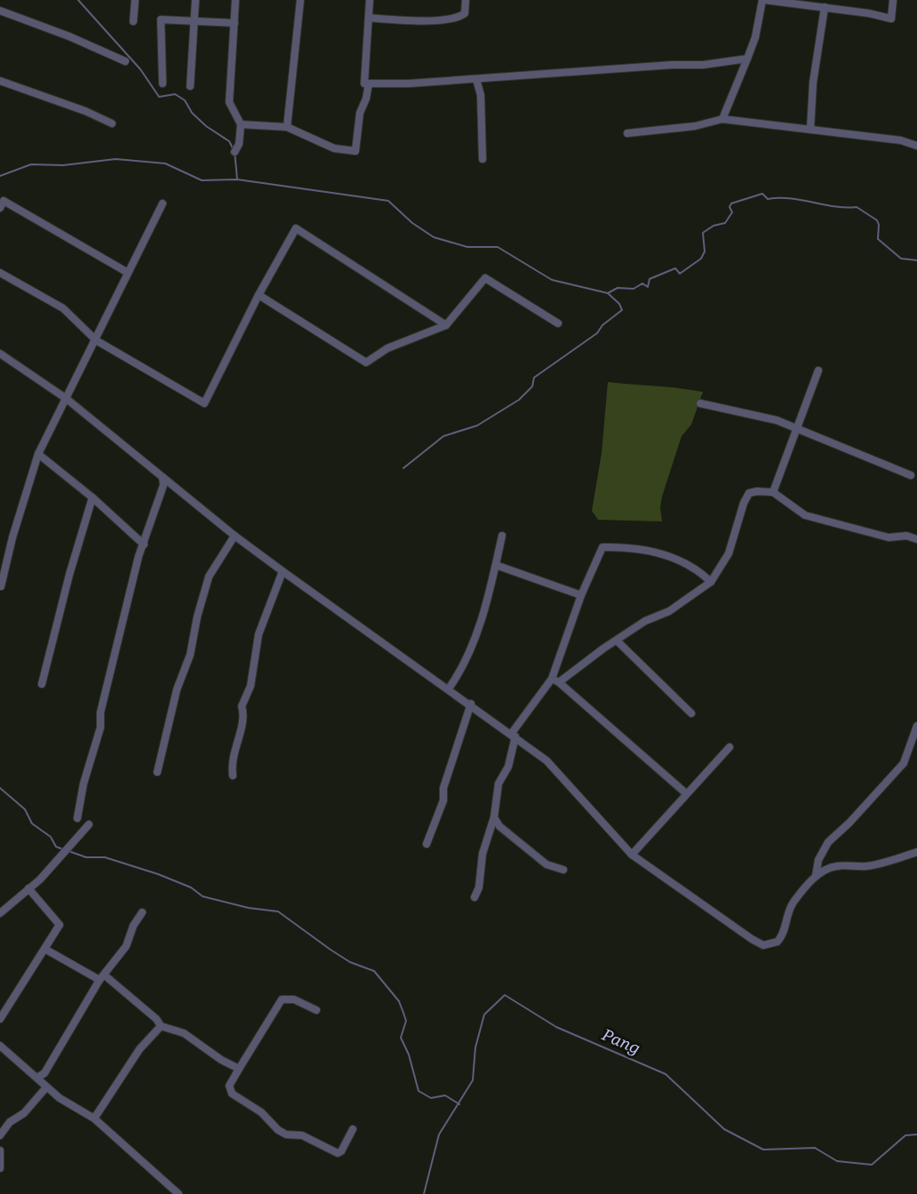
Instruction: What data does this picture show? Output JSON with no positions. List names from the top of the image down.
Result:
{
  "water": ["Pang"]
}
